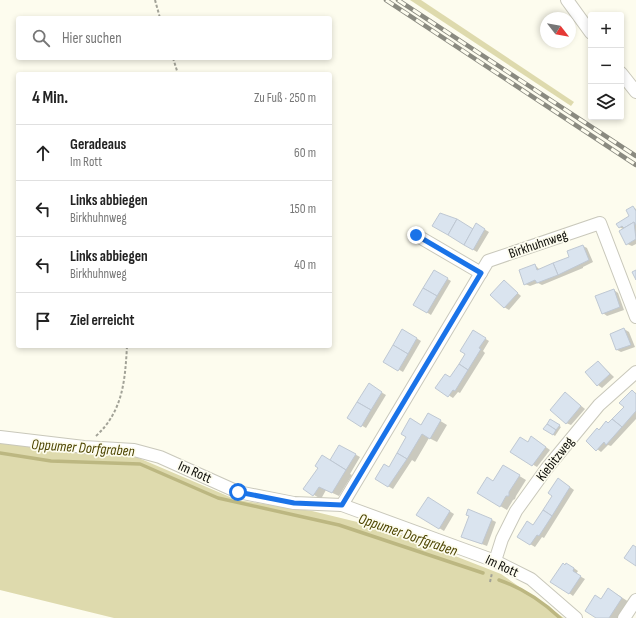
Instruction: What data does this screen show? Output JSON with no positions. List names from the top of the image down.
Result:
{
  "streets": {
    "street": ["Birkhuhnweg", "Kiebitzweg", "Im Rott"]
  },
  "crossings": [
    ["Birkhuhnweg", "Im Rott"],
    ["Kiebitzweg", "Im Rott"]
  ],
  "water": ["Oppumer Dorfgraben"],
  "north": "bottom right",
  "page": {
    "map_buttons": ["+", "−"],
    "search": "Hier suchen",
    "heading": ["4 Min.", "Zu Fuß · 250 m"],
    "list": [
      ["Geradeaus", "Im Rott", "60 m"],
      ["Links abbiegen", "Birkhuhnweg", "150 m"],
      ["Links abbiegen", "Birkhuhnweg", "40 m"],
      "Ziel erreicht"
    ]
  }
}
